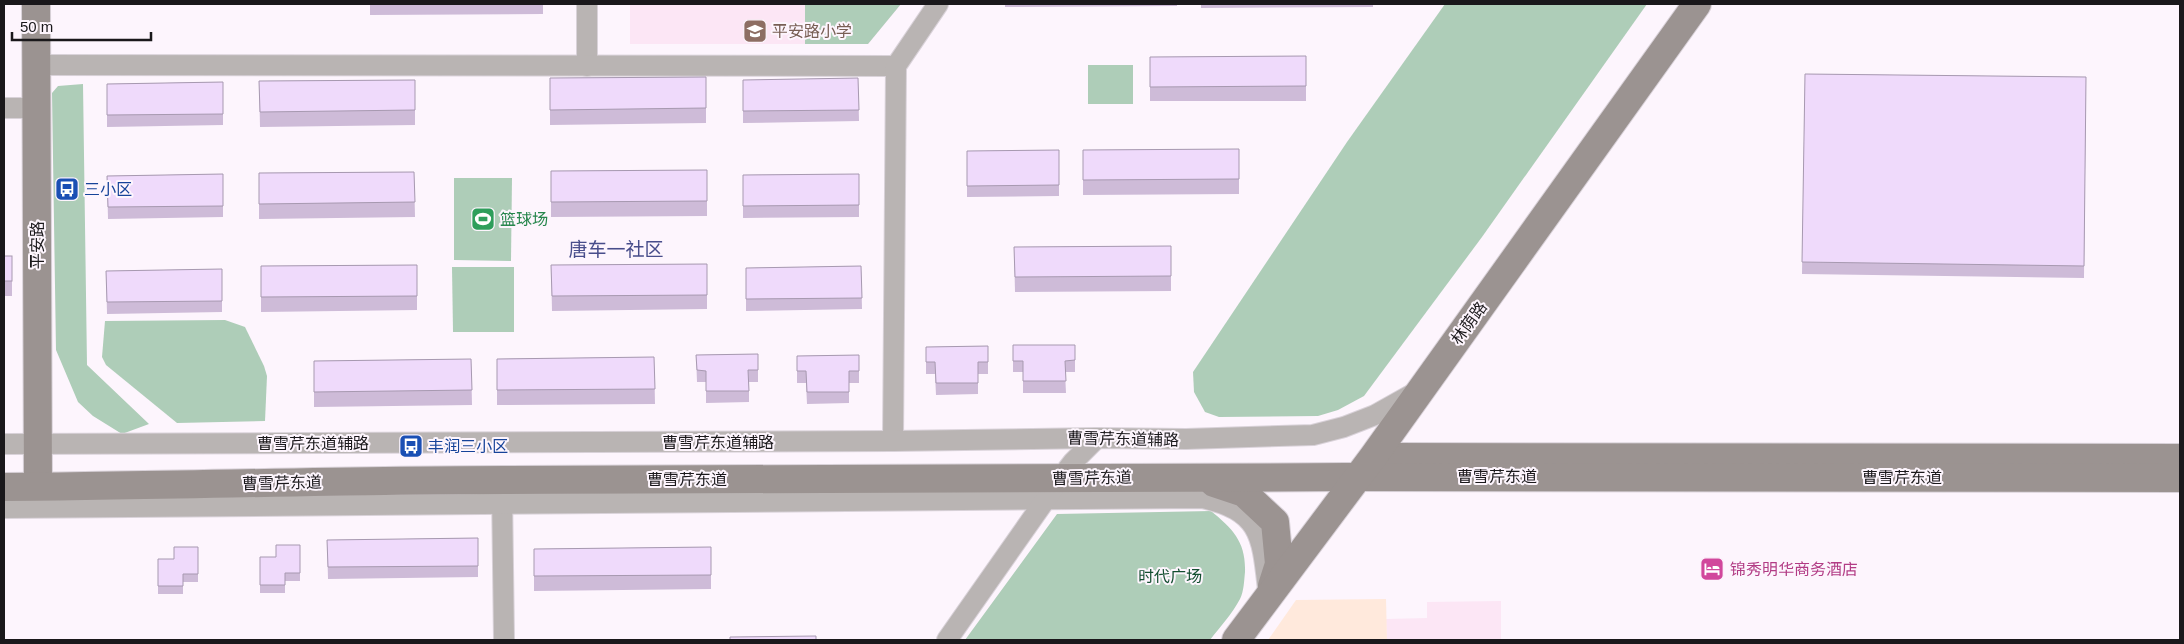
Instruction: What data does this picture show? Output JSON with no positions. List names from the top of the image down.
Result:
{
  "streets": {
    "main road": ["平安路", "林荫路", "曹雪芹东道"],
    "street": ["曹雪芹东道辅路"]
  },
  "crossings": [
    ["平安路", "曹雪芹东道辅路"],
    ["平安路", "曹雪芹东道"],
    ["林荫路", "曹雪芹东道辅路"],
    ["林荫路", "曹雪芹东道"],
    ["曹雪芹东道辅路", "曹雪芹东道"]
  ],
  "districts": ["唐车一社区"],
  "parks": ["时代广场"],
  "places": {
    "school or university": ["平安路小学"],
    "bus stop": ["三小区", "丰润三小区"],
    "sports": ["篮球场"],
    "hotel": ["锦秀明华商务酒店"]
  },
  "scale_bar": "50 m"
}
